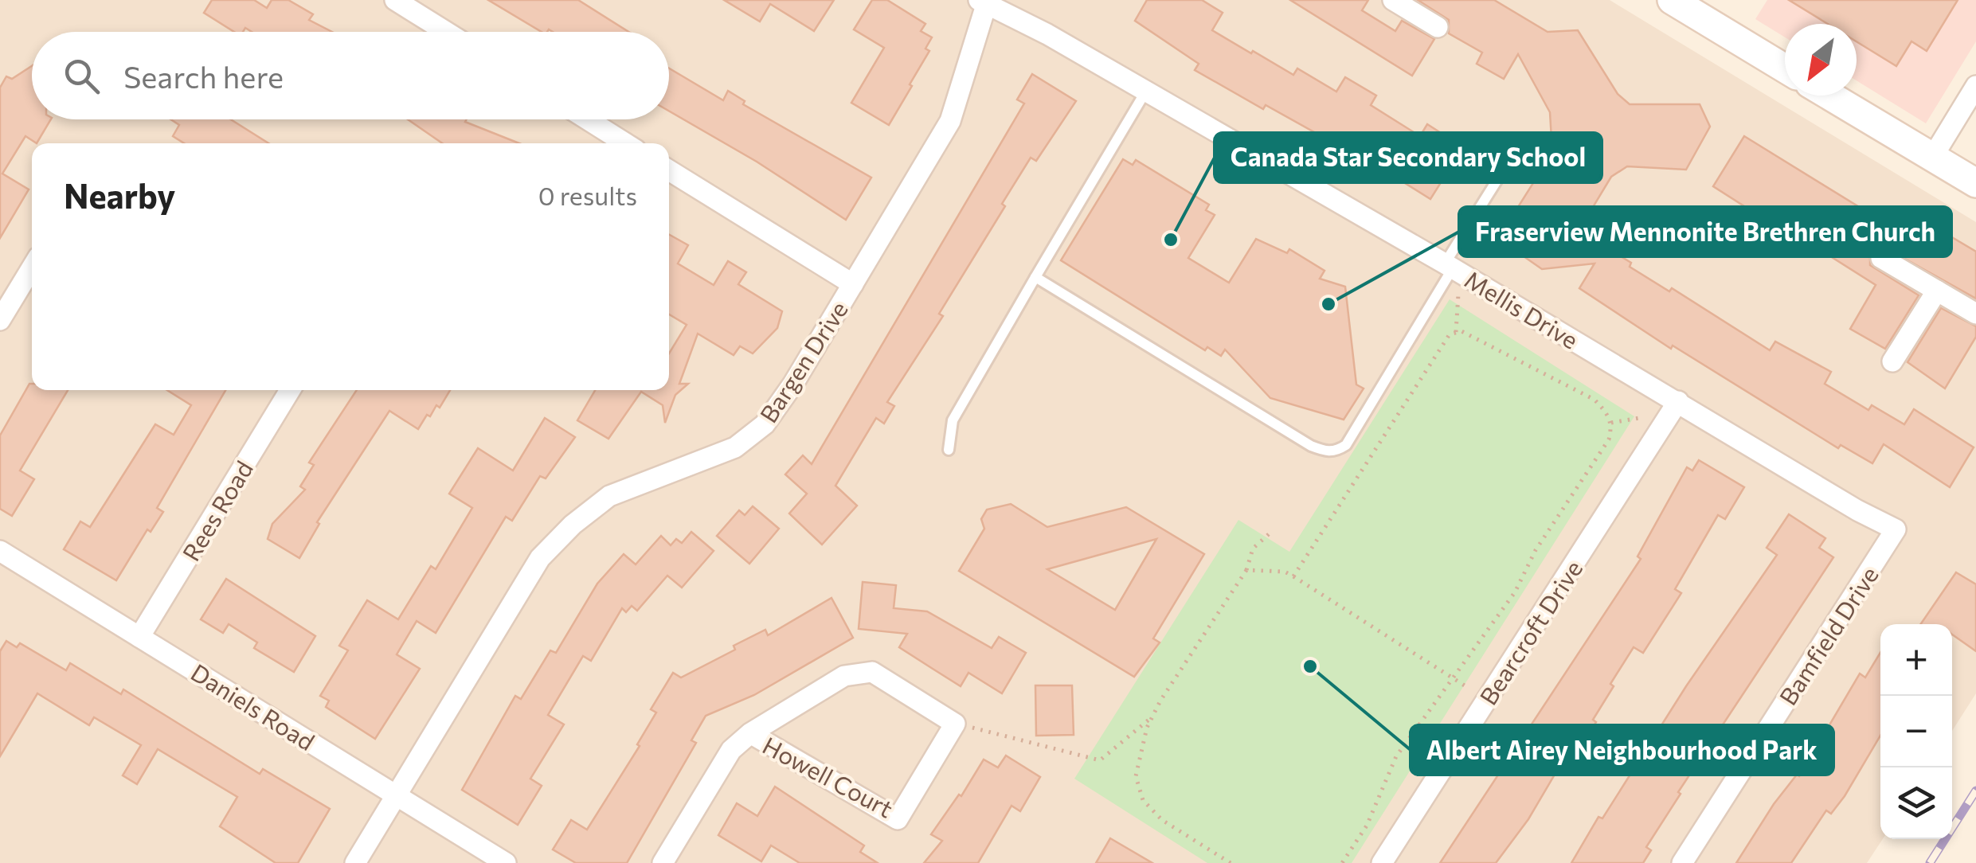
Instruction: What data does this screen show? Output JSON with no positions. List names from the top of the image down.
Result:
{
  "streets": {
    "street": [
      "Mellis Drive",
      "Bargen Drive",
      "Rees Road",
      "Bearcroft Drive",
      "Bamfield Drive",
      "Daniels Road",
      "Howell Court"
    ]
  },
  "crossings": [
    ["Mellis Drive", "Bargen Drive"],
    ["Mellis Drive", "Bearcroft Drive"],
    ["Mellis Drive", "Bamfield Drive"],
    ["Bargen Drive", "Daniels Road"],
    ["Rees Road", "Daniels Road"]
  ],
  "places": ["Canada Star Secondary School", "Fraserview Mennonite Brethren Church", "Albert Airey Neighbourhood Park"],
  "north": "bottom left",
  "page": {
    "search": "Search here",
    "heading": ["Nearby", "0 results"],
    "map_buttons": ["+", "−"]
  }
}
